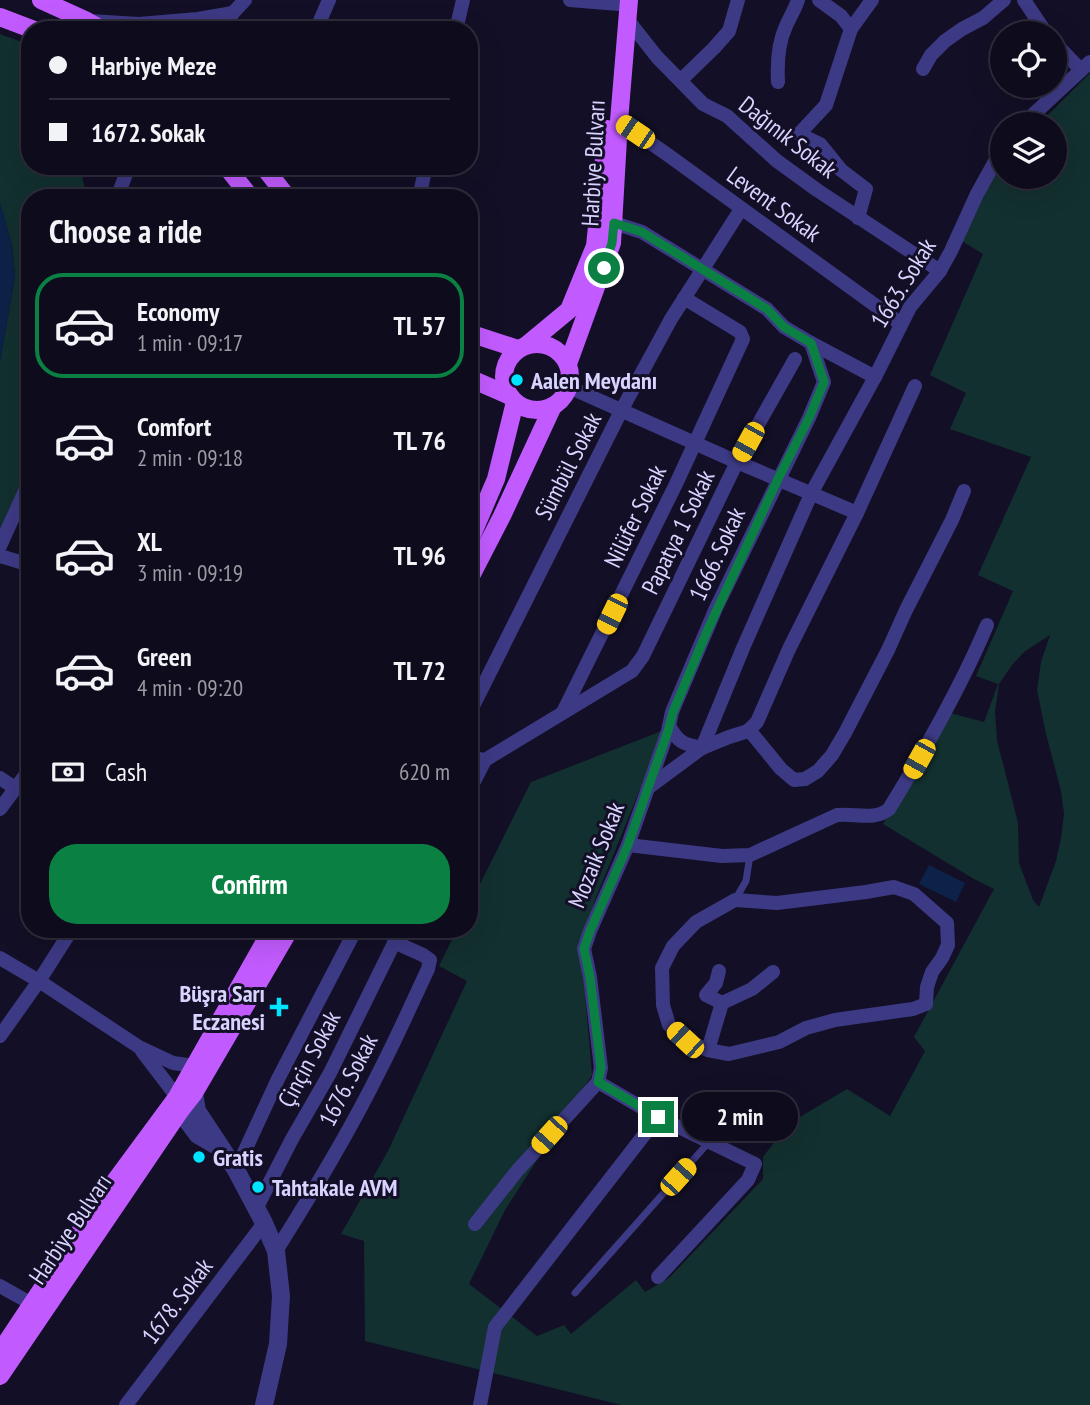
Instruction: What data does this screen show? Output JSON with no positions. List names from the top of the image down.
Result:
{
  "streets": {
    "main road": ["Harbiye Bulvarı"],
    "street": [
      "Dağınık Sokak",
      "Levent Sokak",
      "1663. Sokak",
      "Sümbül Sokak",
      "Nilüfer Sokak",
      "Papatya 1 Sokak",
      "1666. Sokak",
      "Mozaik Sokak",
      "Çinçin Sokak",
      "1676. Sokak",
      "1678. Sokak"
    ]
  },
  "crossings": [
    ["Dağınık Sokak", "Harbiye Bulvarı"],
    ["Dağınık Sokak", "1663. Sokak"],
    ["Harbiye Bulvarı", "Levent Sokak"],
    ["Levent Sokak", "1663. Sokak"],
    ["Levent Sokak", "Sümbül Sokak"],
    ["1663. Sokak", "Mozaik Sokak"],
    ["Sümbül Sokak", "Nilüfer Sokak"],
    ["Nilüfer Sokak", "Papatya 1 Sokak"],
    ["1666. Sokak", "Mozaik Sokak"],
    ["Çinçin Sokak", "1678. Sokak"]
  ],
  "places": {
    "other": ["Aalen Meydanı", "Gratis", "Tahtakale AVM"],
    "health": ["Büşra Sarı Eczanesi"]
  },
  "page": {
    "banner": ["Harbiye Meze", "1672. Sokak"],
    "heading": "Choose a ride",
    "list": [
      {
        "name": "Economy",
        "note": "1 min · 09:17",
        "value": "TL 57"
      },
      {
        "name": "Comfort",
        "note": "2 min · 09:18",
        "value": "TL 76"
      },
      {
        "name": "XL",
        "note": "3 min · 09:19",
        "value": "TL 96"
      },
      {
        "name": "Green",
        "note": "4 min · 09:20",
        "value": "TL 72"
      }
    ],
    "pay": ["Cash", "620 m"],
    "buttons": "Confirm",
    "bubble": "2 min"
  }
}
